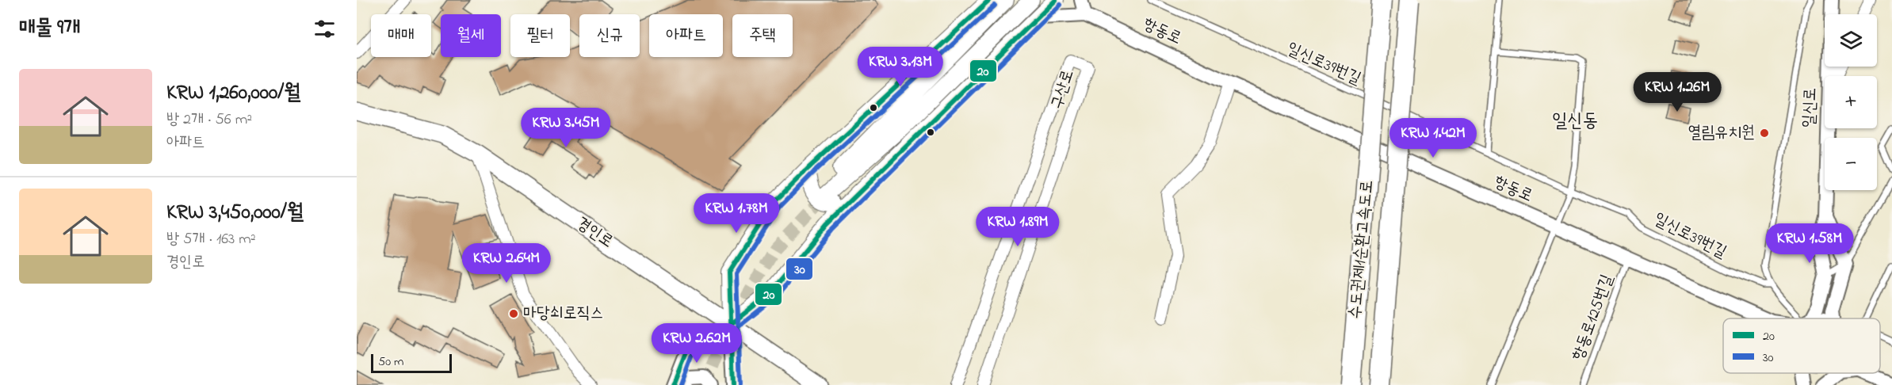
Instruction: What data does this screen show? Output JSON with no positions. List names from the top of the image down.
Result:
{
  "streets": {
    "highway": ["수도권제1순환고속도로"],
    "main road": ["경인로"],
    "street": ["항동로", "구산로", "일신로"],
    "lane": ["일신로39번길", "항동로125번길"]
  },
  "crossings": [
    ["항동로", "항동로125번길"],
    ["일신로39번길", "수도권제1순환고속도로"]
  ],
  "districts": ["일신동"],
  "places": ["열림유치원", "마당쇠로직스"],
  "lines": ["transit line 20", "transit line 30"],
  "legend": ["20", "30"],
  "scale_bar": "50 m",
  "page": {
    "heading": "매물 9개",
    "map_buttons": ["+", "−"],
    "chip": [
      "매매",
      "월세",
      "필터",
      "신규",
      "아파트",
      "주택"
    ],
    "price": [
      "KRW 3.13M",
      "KRW 1.26M",
      "KRW 3.45M",
      "KRW 1.42M",
      "KRW 1.78M",
      "KRW 1.89M",
      "KRW 1.58M",
      "KRW 2.64M",
      "KRW 2.62M"
    ],
    "list": [
      {
        "name": "KRW 1,260,000/월",
        "note": "방 2개 · 56 m² · 아파트"
      },
      {
        "name": "KRW 3,450,000/월",
        "note": "방 5개 · 163 m² · 경인로"
      }
    ],
    "scale": "50 m"
  }
}
